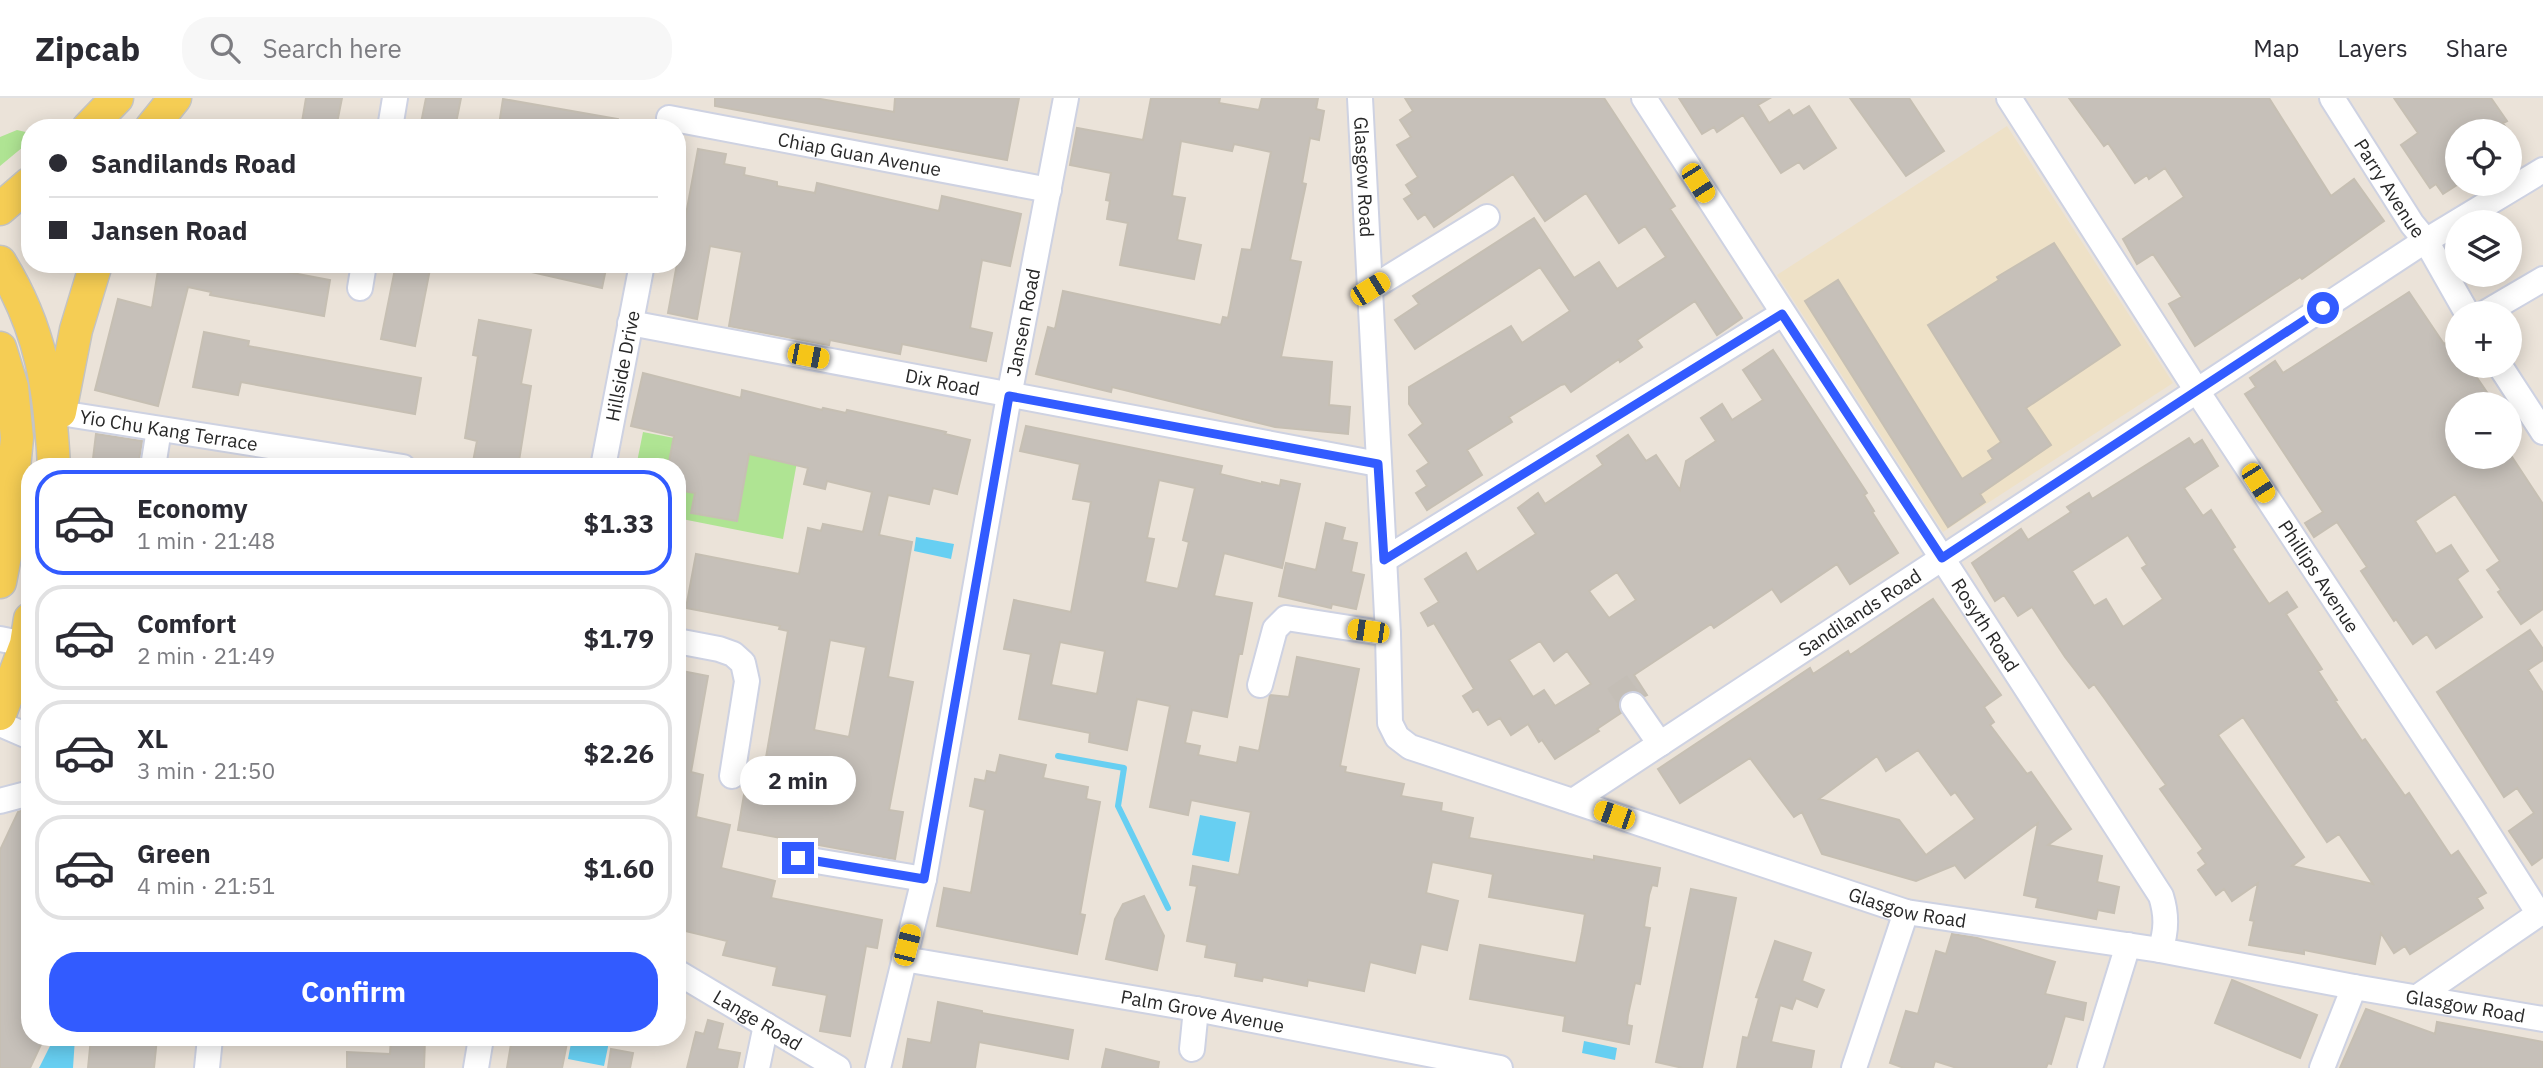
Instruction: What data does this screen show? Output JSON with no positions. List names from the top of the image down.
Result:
{
  "streets": {
    "street": [
      "Chiap Guan Avenue",
      "Glasgow Road",
      "Parry Avenue",
      "Jansen Road",
      "Hillside Drive",
      "Dix Road",
      "Yio Chu Kang Terrace",
      "Phillips Avenue",
      "Sandilands Road",
      "Rosyth Road",
      "Palm Grove Avenue",
      "Lange Road"
    ]
  },
  "crossings": [
    ["Chiap Guan Avenue", "Jansen Road"],
    ["Glasgow Road", "Dix Road"],
    ["Glasgow Road", "Phillips Avenue"],
    ["Glasgow Road", "Sandilands Road"],
    ["Glasgow Road", "Rosyth Road"],
    ["Parry Avenue", "Sandilands Road"],
    ["Jansen Road", "Dix Road"],
    ["Jansen Road", "Palm Grove Avenue"],
    ["Hillside Drive", "Dix Road"],
    ["Phillips Avenue", "Sandilands Road"],
    ["Sandilands Road", "Rosyth Road"]
  ],
  "page": {
    "header": "Zipcab",
    "search": "Search here",
    "nav": ["Map", "Layers", "Share"],
    "map_buttons": ["+", "−"],
    "banner": ["Sandilands Road", "Jansen Road"],
    "list": [
      {
        "name": "Economy",
        "note": "1 min · 21:48",
        "value": "$1.33"
      },
      {
        "name": "Comfort",
        "note": "2 min · 21:49",
        "value": "$1.79"
      },
      {
        "name": "XL",
        "note": "3 min · 21:50",
        "value": "$2.26"
      },
      {
        "name": "Green",
        "note": "4 min · 21:51",
        "value": "$1.60"
      }
    ],
    "bubble": "2 min",
    "buttons": "Confirm"
  }
}
